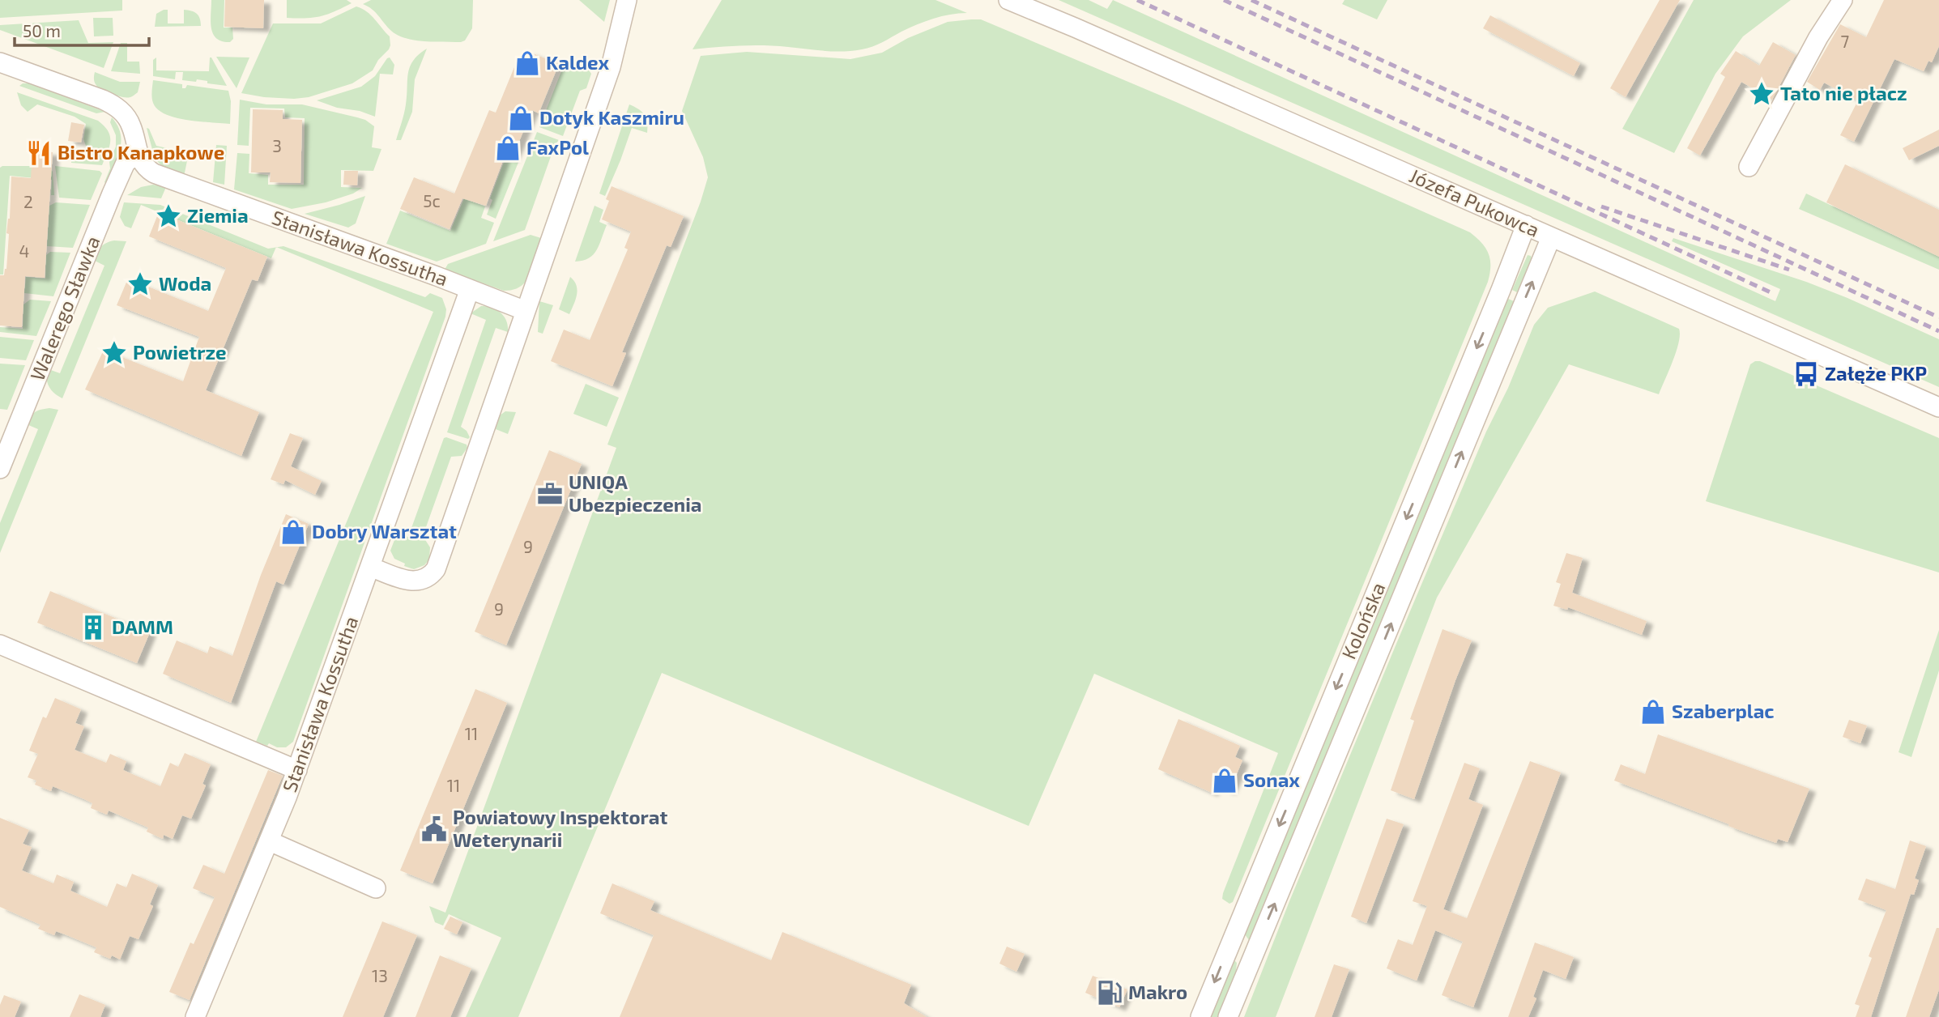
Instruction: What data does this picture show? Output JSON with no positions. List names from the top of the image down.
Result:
{
  "streets": {
    "street": [
      "Józefa Pukowca",
      "Stanisława Kossutha",
      "Walerego Sławka",
      "Kolońska"
    ]
  },
  "crossings": [
    ["Józefa Pukowca", "Kolońska"],
    ["Stanisława Kossutha", "Walerego Sławka"]
  ],
  "places": {
    "shop": [
      "Kaldex",
      "Dotyk Kaszmiru",
      "FaxPol",
      "Dobry Warsztat",
      "Szaberplac",
      "Sonax"
    ],
    "place": [
      "Tato nie płacz",
      "Ziemia",
      "Woda",
      "Powietrze"
    ],
    "restaurant": ["Bistro Kanapkowe"],
    "bus stop": ["Załęże PKP"],
    "office": ["UNIQA Ubezpieczenia"],
    "building": ["DAMM"],
    "public building": ["Powiatowy Inspektorat Weterynarii"],
    "fuel station": ["Makro"]
  },
  "house_numbers": [
    "7",
    "3",
    "5c",
    "2",
    "4",
    "9",
    "9",
    "11",
    "11",
    "13"
  ],
  "scale_bar": "50 m"
}
